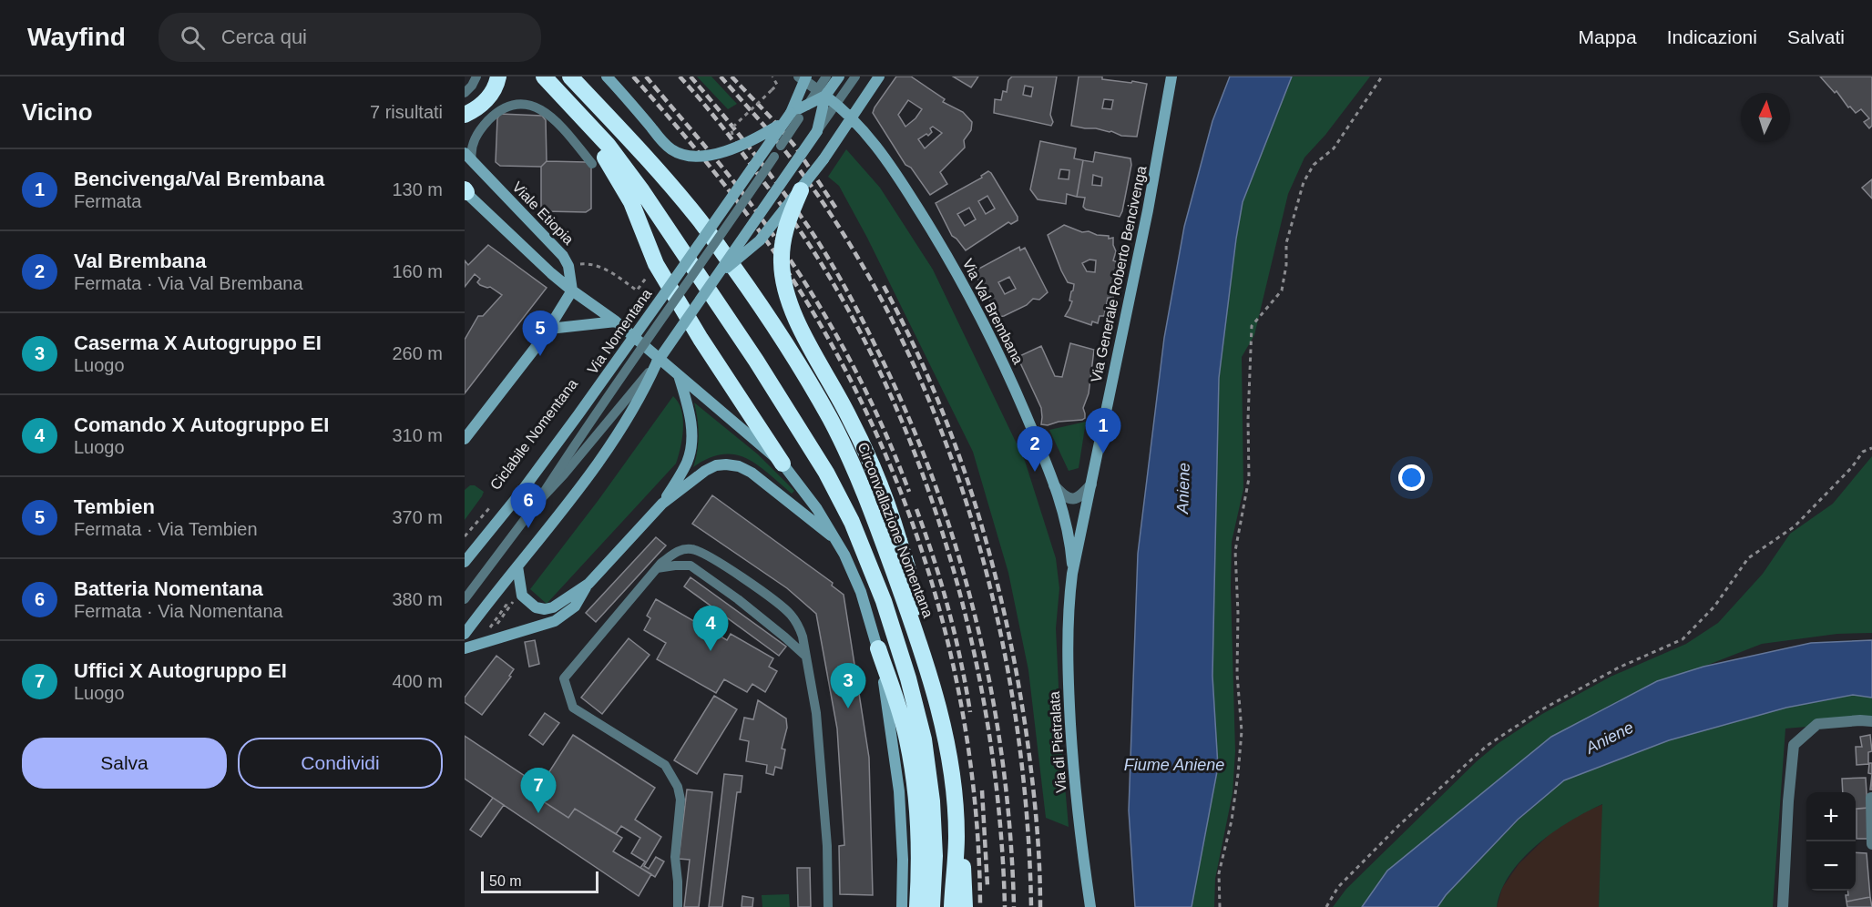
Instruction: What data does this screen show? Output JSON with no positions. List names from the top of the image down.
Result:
{
  "streets": {
    "highway": ["Circonvallazione Nomentana"],
    "main road": [
      "Viale Etiopia",
      "Via Generale Roberto Bencivenga",
      "Via Val Brembana",
      "Via Nomentana",
      "Via di Pietralata"
    ],
    "path": ["Ciclabile Nomentana"]
  },
  "crossings": [
    ["Via Generale Roberto Bencivenga", "Via Val Brembana"],
    ["Via Generale Roberto Bencivenga", "Via di Pietralata"],
    ["Via Val Brembana", "Via Nomentana"],
    ["Via Val Brembana", "Via di Pietralata"]
  ],
  "water": ["Aniene", "Fiume Aniene"],
  "scale_bar": "50 m",
  "north": "top",
  "page": {
    "header": "Wayfind",
    "search": "Cerca qui",
    "nav": ["Mappa", "Indicazioni", "Salvati"],
    "heading": ["Vicino", "7 risultati"],
    "list": [
      {
        "mark": "1",
        "name": "Bencivenga/Val Brembana",
        "note": "Fermata",
        "value": "130 m"
      },
      {
        "mark": "2",
        "name": "Val Brembana",
        "note": "Fermata · Via Val Brembana",
        "value": "160 m"
      },
      {
        "mark": "3",
        "name": "Caserma X Autogruppo EI",
        "note": "Luogo",
        "value": "260 m"
      },
      {
        "mark": "4",
        "name": "Comando X Autogruppo EI",
        "note": "Luogo",
        "value": "310 m"
      },
      {
        "mark": "5",
        "name": "Tembien",
        "note": "Fermata · Via Tembien",
        "value": "370 m"
      },
      {
        "mark": "6",
        "name": "Batteria Nomentana",
        "note": "Fermata · Via Nomentana",
        "value": "380 m"
      },
      {
        "mark": "7",
        "name": "Uffici X Autogruppo EI",
        "note": "Luogo",
        "value": "400 m"
      }
    ],
    "pins": [
      "5",
      "1",
      "2",
      "6",
      "4",
      "3",
      "7"
    ],
    "buttons": ["Salva", "Condividi"],
    "map_buttons": ["+", "−"],
    "scale": "50 m"
  }
}
